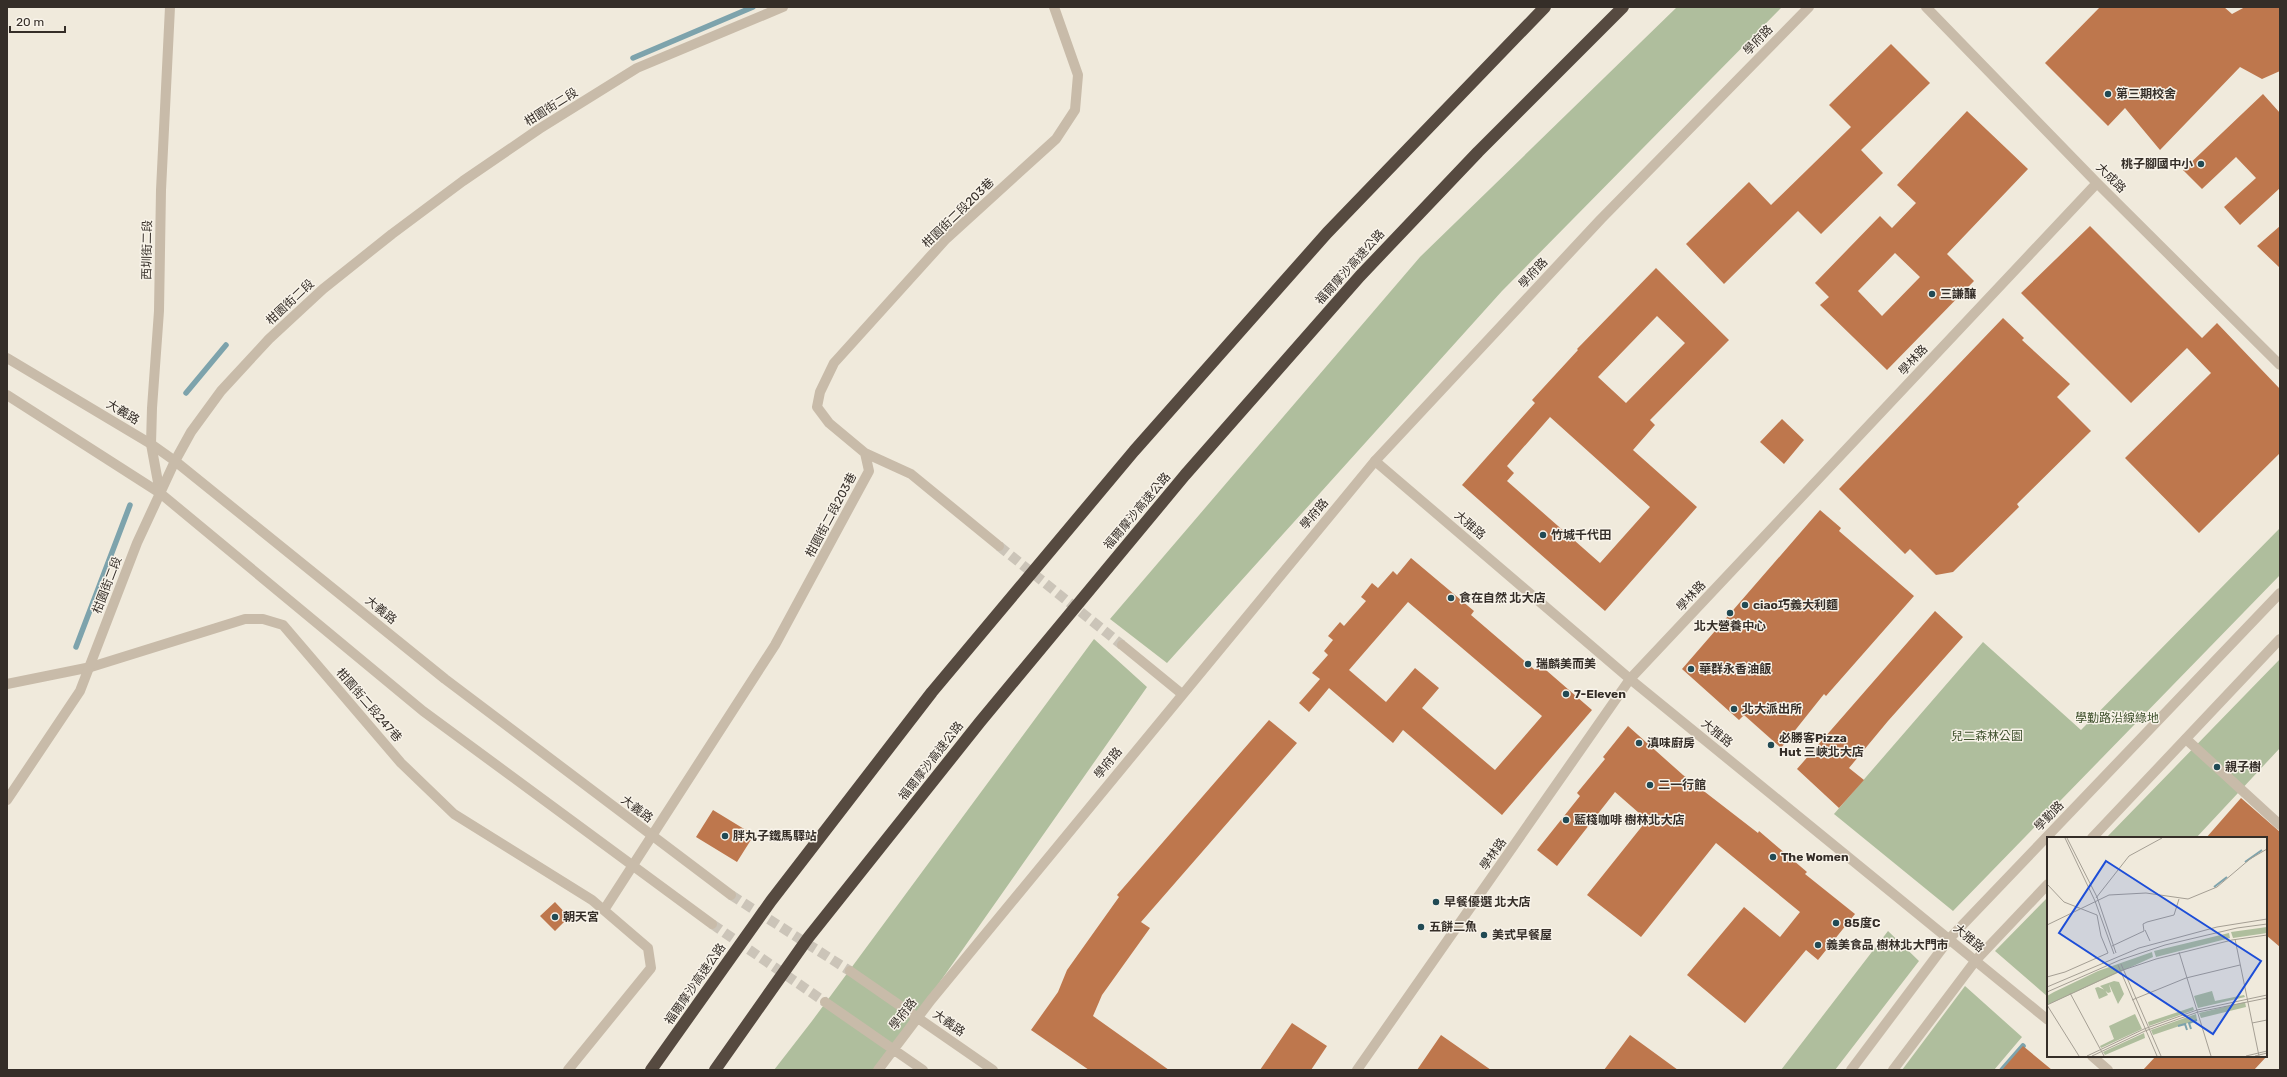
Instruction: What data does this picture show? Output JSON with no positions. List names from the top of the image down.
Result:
{
  "streets": {
    "highway": ["福爾摩沙高速公路"],
    "street": [
      "學府路",
      "柑園街二段",
      "大成路",
      "柑園街二段203巷",
      "西圳街二段",
      "學林路",
      "大義路",
      "大雅路",
      "柑園街二段247巷",
      "學勤路"
    ]
  },
  "crossings": [
    ["學府路", "大義路"],
    ["學府路", "大雅路"],
    ["柑園街二段", "西圳街二段"],
    ["柑園街二段", "大義路"],
    ["柑園街二段", "柑園街二段247巷"],
    ["大成路", "學林路"],
    ["柑園街二段203巷", "大義路"],
    ["柑園街二段203巷", "柑園街二段247巷"],
    ["西圳街二段", "大義路"],
    ["學林路", "大雅路"],
    ["大雅路", "學勤路"]
  ],
  "parks": ["學勤路沿線綠地", "兒二森林公園"],
  "places": [
    "第三期校舍",
    "桃子腳國中小",
    "三謙釀",
    "竹城千代田",
    "食在自然 北大店",
    "ciao巧義大利麵",
    "北大營養中心",
    "瑞麟美而美",
    "華群永香油飯",
    "7-Eleven",
    "北大派出所",
    "滇味廚房",
    "必勝客Pizza Hut 三峽北大店",
    "親子樹",
    "二一行館",
    "藍棧咖啡 樹林北大店",
    "胖丸子鐵馬驛站",
    "The Women",
    "早餐優選 北大店",
    "朝天宮",
    "85度C",
    "五餅二魚",
    "美式早餐屋",
    "義美食品 樹林北大門市"
  ],
  "scale_bar": "20 m"
}
